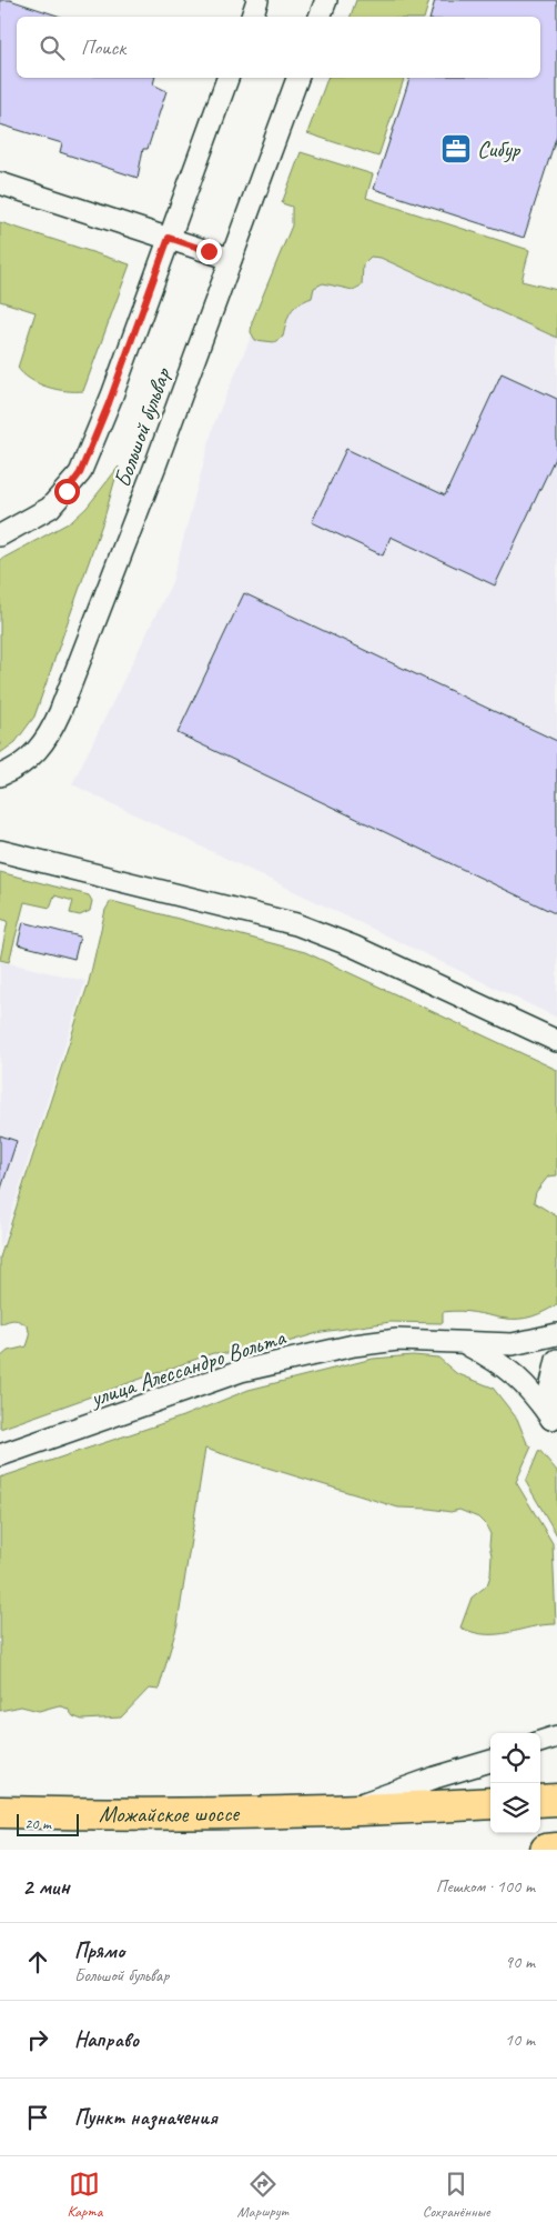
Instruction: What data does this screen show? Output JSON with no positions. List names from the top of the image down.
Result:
{
  "streets": {
    "highway": ["Можайское шоссе"],
    "street": ["Большой бульвар", "улица Алессандро Вольта"]
  },
  "places": {
    "office": ["Сибур"]
  },
  "scale_bar": "20 m",
  "page": {
    "search": "Поиск",
    "scale": "20 m",
    "heading": ["2 мин", "Пешком · 100 m"],
    "list": [
      ["Прямо", "Большой бульвар", "90 m"],
      ["Направо", "10 m"],
      "Пункт назначения"
    ],
    "nav": ["Карта", "Маршрут", "Сохранённые"]
  }
}
